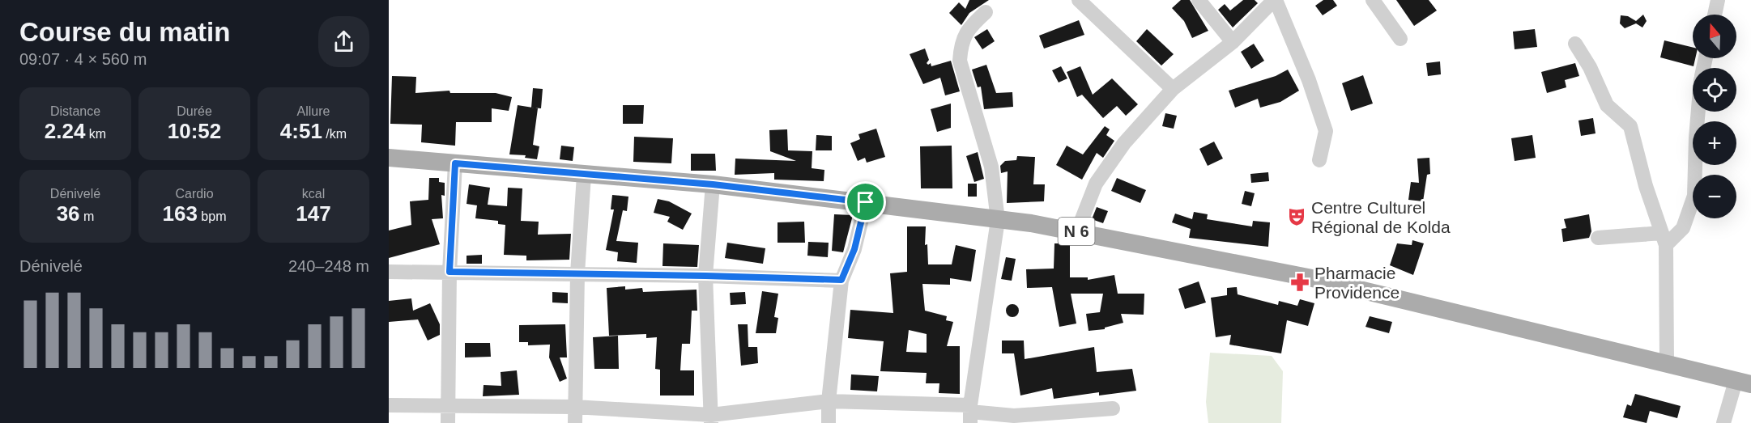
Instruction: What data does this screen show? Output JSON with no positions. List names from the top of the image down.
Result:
{
  "streets": {
    "main road": ["N 6"]
  },
  "places": {
    "theatre": ["Centre Culturel Régional de Kolda"],
    "pharmacy": ["Pharmacie Providence"]
  },
  "north": "top",
  "page": {
    "heading": ["Course du matin", "09:07 · 4 × 560 m"],
    "map_buttons": ["+", "−"],
    "stats": [
      ["Distance", "2.24 km"],
      ["Durée", "10:52"],
      ["Allure", "4:51 /km"],
      ["Dénivelé", "36 m"],
      ["Cardio", "163 bpm"],
      ["kcal", "147"]
    ],
    "chart": ["Dénivelé", "240–248 m"]
  }
}
